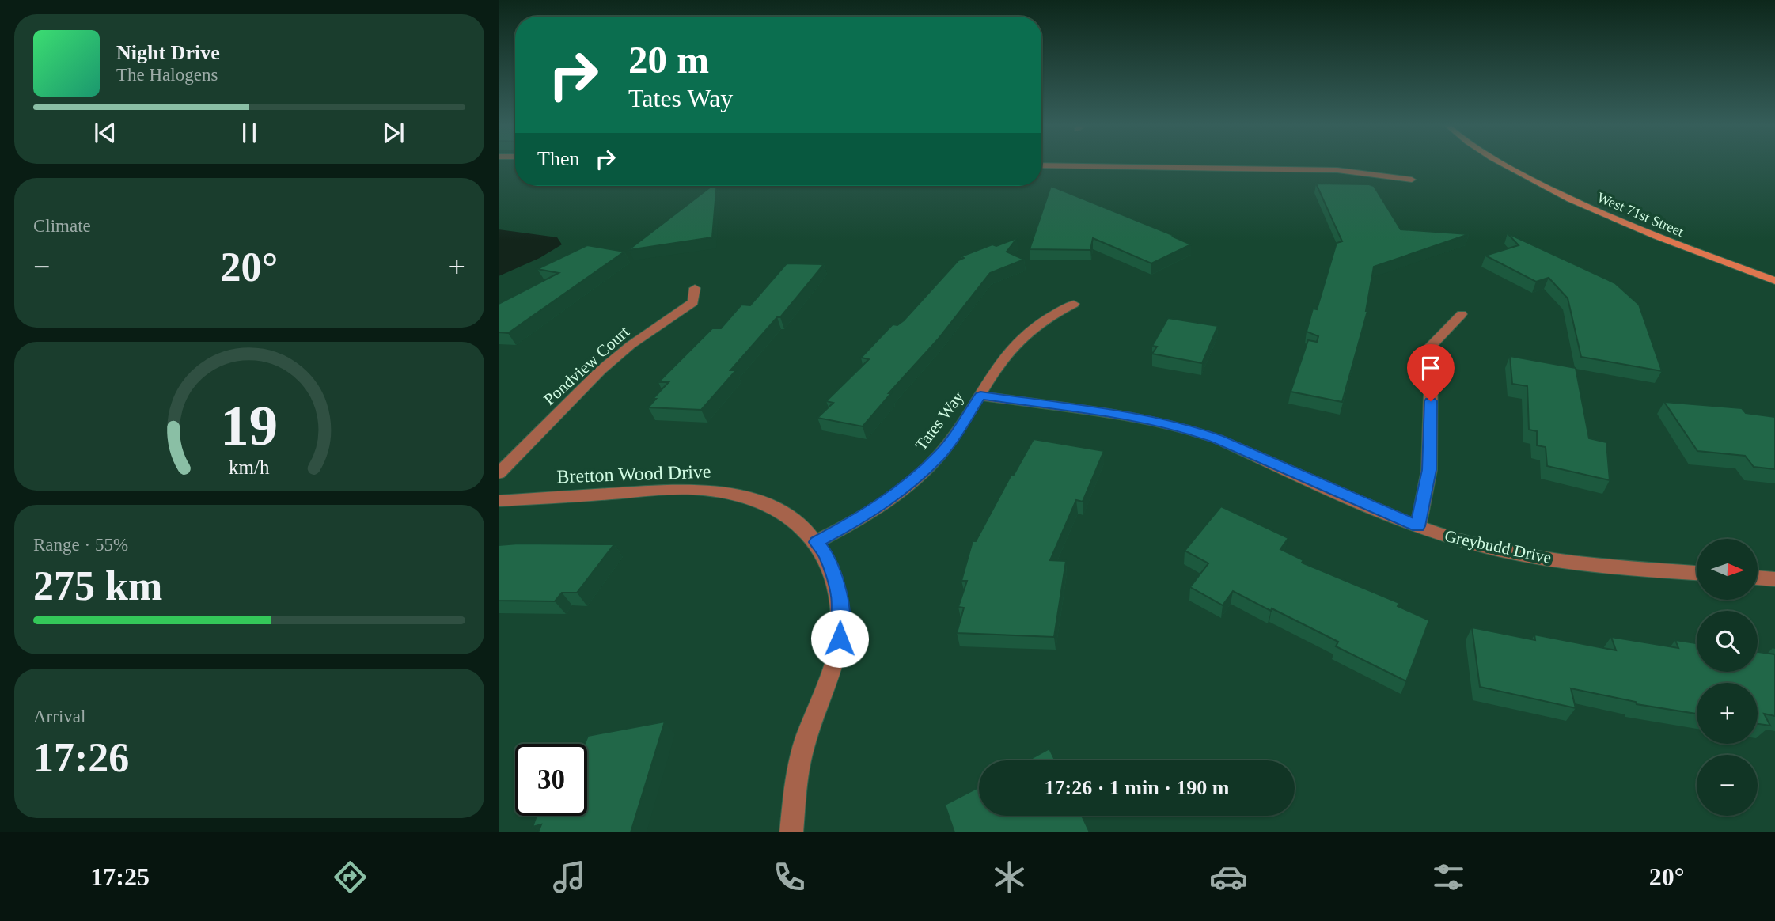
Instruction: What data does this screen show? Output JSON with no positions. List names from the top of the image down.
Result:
{
  "streets": {
    "main road": ["West 71st Street"],
    "street": [
      "Pondview Court",
      "Tates Way",
      "Bretton Wood Drive",
      "Greybudd Drive"
    ]
  },
  "crossings": [
    ["Tates Way", "Bretton Wood Drive"],
    ["Tates Way", "Greybudd Drive"]
  ],
  "north": "right",
  "page": {
    "turn": ["20 m", "Tates Way"],
    "song": ["Night Drive", "The Halogens"],
    "then": "Then",
    "tile": [
      "Climate",
      ["Range · 55%", "275 km"],
      ["Arrival", "17:26"]
    ],
    "heat": ["−", "20°", "+"],
    "map_buttons": ["+", "−"],
    "limit": "30",
    "trip": "17:26 · 1 min · 190 m",
    "tabs": ["17:25", "20°"],
    "gauge": ["19", "km/h"]
  }
}
